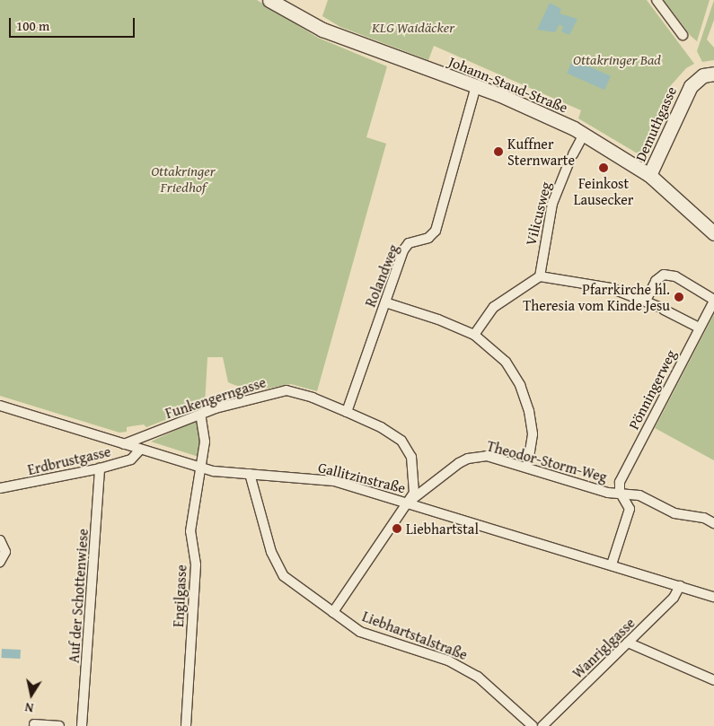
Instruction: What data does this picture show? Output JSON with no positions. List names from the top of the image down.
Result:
{
  "streets": {
    "street": [
      "Johann-Staud-Straße",
      "Demuthgasse",
      "Vilicusweg",
      "Rolandweg",
      "Pönningerweg",
      "Funkengerngasse",
      "Erdbrustgasse",
      "Theodor-Storm-Weg",
      "Gallitzinstraße",
      "Auf der Schottenwiese",
      "Engilgasse",
      "Liebhartstalstraße",
      "Wanriglgasse"
    ]
  },
  "crossings": [
    ["Johann-Staud-Straße", "Demuthgasse"],
    ["Johann-Staud-Straße", "Vilicusweg"],
    ["Johann-Staud-Straße", "Rolandweg"],
    ["Rolandweg", "Funkengerngasse"],
    ["Pönningerweg", "Theodor-Storm-Weg"],
    ["Funkengerngasse", "Theodor-Storm-Weg"],
    ["Funkengerngasse", "Gallitzinstraße"],
    ["Funkengerngasse", "Engilgasse"],
    ["Erdbrustgasse", "Gallitzinstraße"],
    ["Erdbrustgasse", "Auf der Schottenwiese"],
    ["Theodor-Storm-Weg", "Gallitzinstraße"],
    ["Gallitzinstraße", "Engilgasse"],
    ["Gallitzinstraße", "Liebhartstalstraße"],
    ["Gallitzinstraße", "Wanriglgasse"]
  ],
  "parks": ["KLG Waidäcker", "Ottakringer Bad", "Ottakringer Friedhof"],
  "places": [
    "Kuffner Sternwarte",
    "Feinkost Lausecker",
    "Pfarrkirche hl. Theresia vom Kinde Jesu",
    "Liebhartstal"
  ],
  "scale_bar": "100 m",
  "north": "bottom"
}
